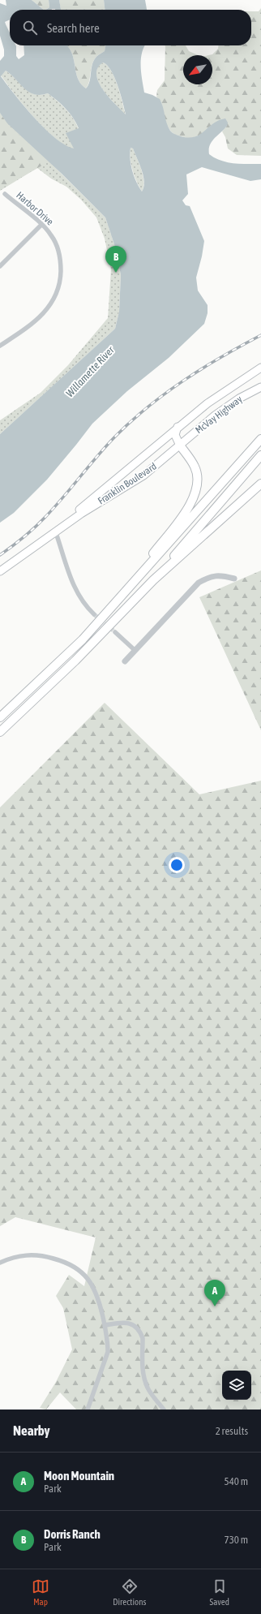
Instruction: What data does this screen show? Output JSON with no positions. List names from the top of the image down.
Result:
{
  "streets": {
    "main road": ["McVay Highway", "Franklin Boulevard"],
    "street": ["Harbor Drive"]
  },
  "crossings": [
    ["McVay Highway", "Franklin Boulevard"]
  ],
  "water": ["Willamette River"],
  "north": "bottom left",
  "page": {
    "search": "Search here",
    "pins": ["B", "A"],
    "heading": ["Nearby", "2 results"],
    "list": [
      {
        "mark": "A",
        "name": "Moon Mountain",
        "note": "Park",
        "value": "540 m"
      },
      {
        "mark": "B",
        "name": "Dorris Ranch",
        "note": "Park",
        "value": "730 m"
      }
    ],
    "nav": ["Map", "Directions", "Saved"]
  }
}
